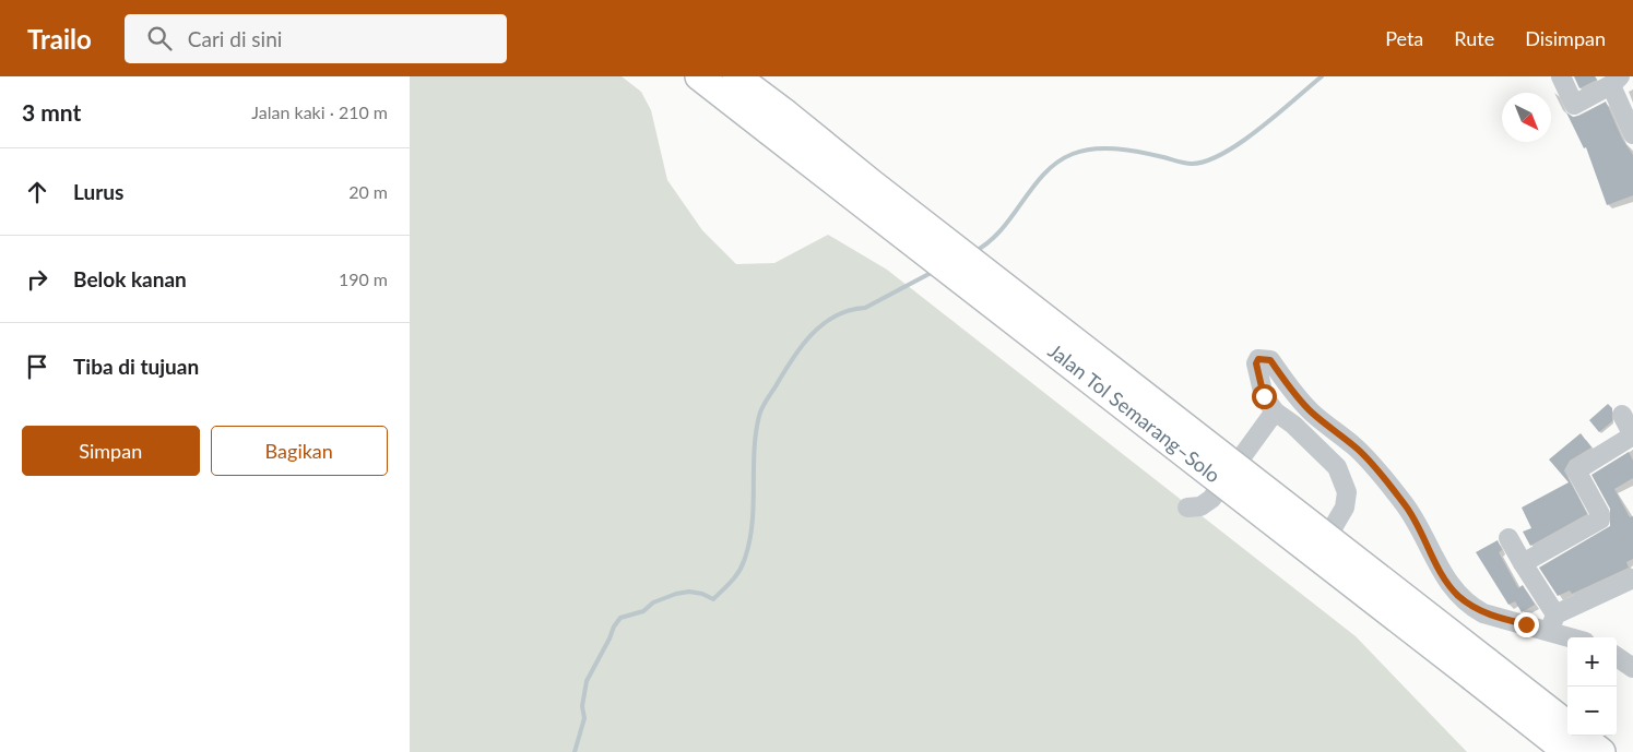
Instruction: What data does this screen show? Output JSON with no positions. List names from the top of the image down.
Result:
{
  "streets": {
    "highway": ["Jalan Tol Semarang–Solo"]
  },
  "north": "bottom right",
  "page": {
    "header": "Trailo",
    "search": "Cari di sini",
    "nav": ["Peta", "Rute", "Disimpan"],
    "heading": ["3 mnt", "Jalan kaki · 210 m"],
    "list": [
      ["Lurus", "20 m"],
      ["Belok kanan", "190 m"],
      "Tiba di tujuan"
    ],
    "buttons": ["Simpan", "Bagikan"],
    "map_buttons": ["+", "−"]
  }
}
